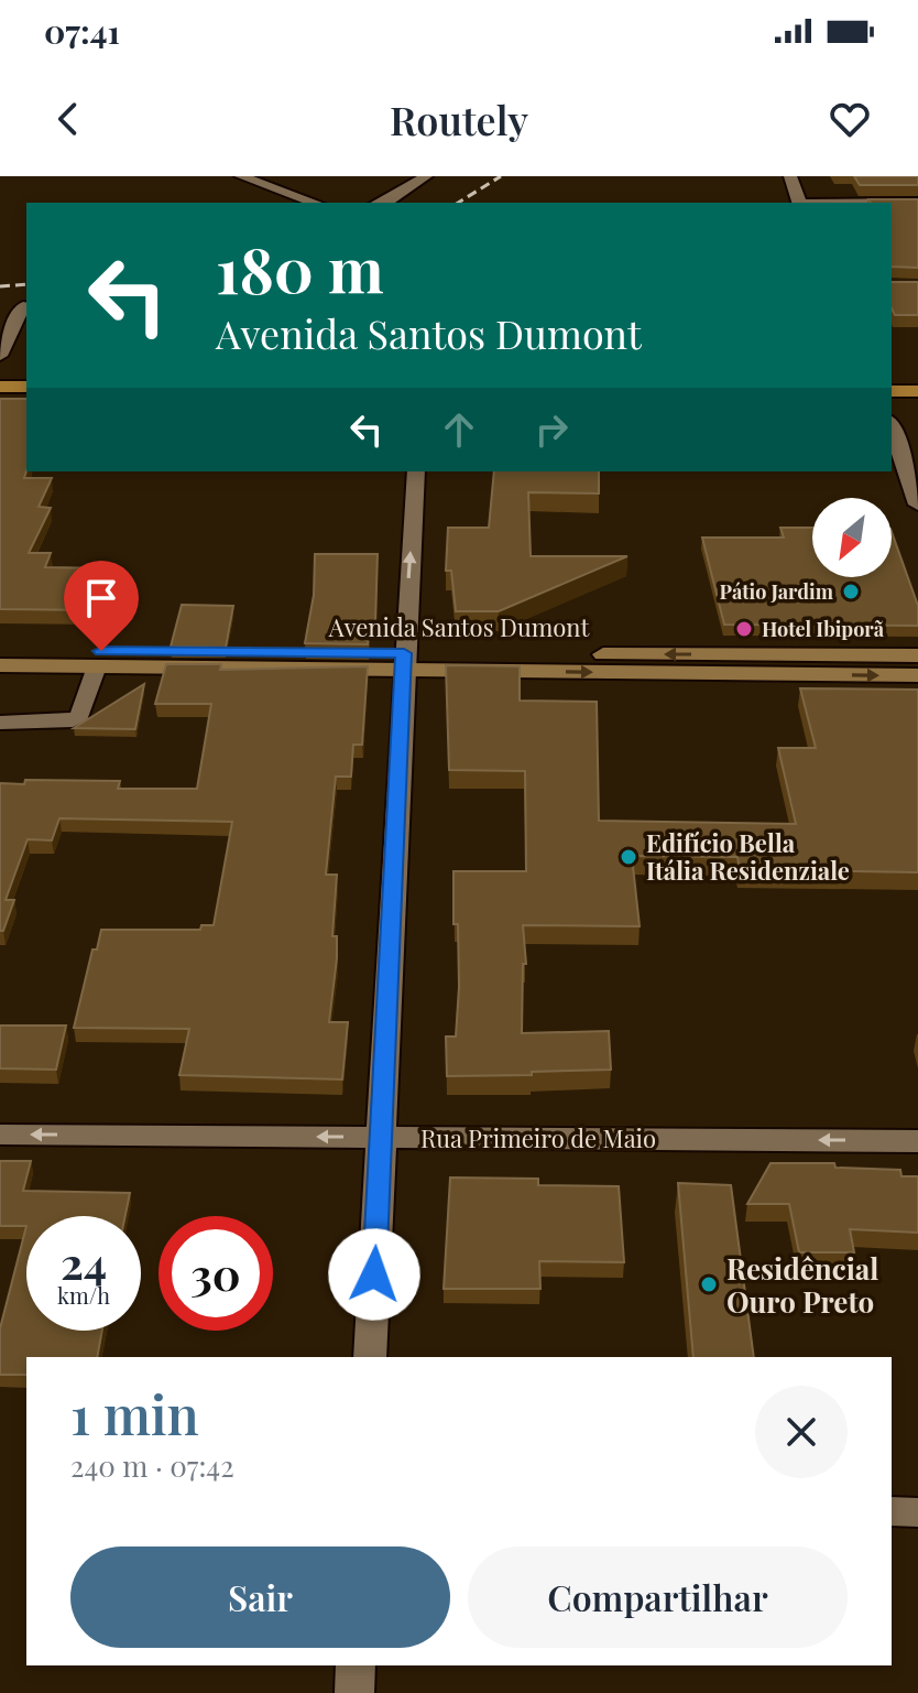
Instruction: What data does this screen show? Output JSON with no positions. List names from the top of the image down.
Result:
{
  "streets": {
    "main road": ["Avenida Santos Dumont"],
    "street": ["Rua Primeiro de Maio"]
  },
  "one_way": ["Rua Primeiro de Maio"],
  "places": [
    "Pátio Jardim",
    "Hotel Ibiporã",
    "Edifício Bella Itália Residenziale",
    "Residêncial Ouro Preto"
  ],
  "north": "bottom left",
  "page": {
    "status": "07:41",
    "header": "Routely",
    "turn": ["180 m", "Avenida Santos Dumont"],
    "speed": "24 km/h",
    "limit": "30",
    "heading": ["1 min", "240 m · 07:42"],
    "buttons": ["Sair", "Compartilhar"]
  }
}
